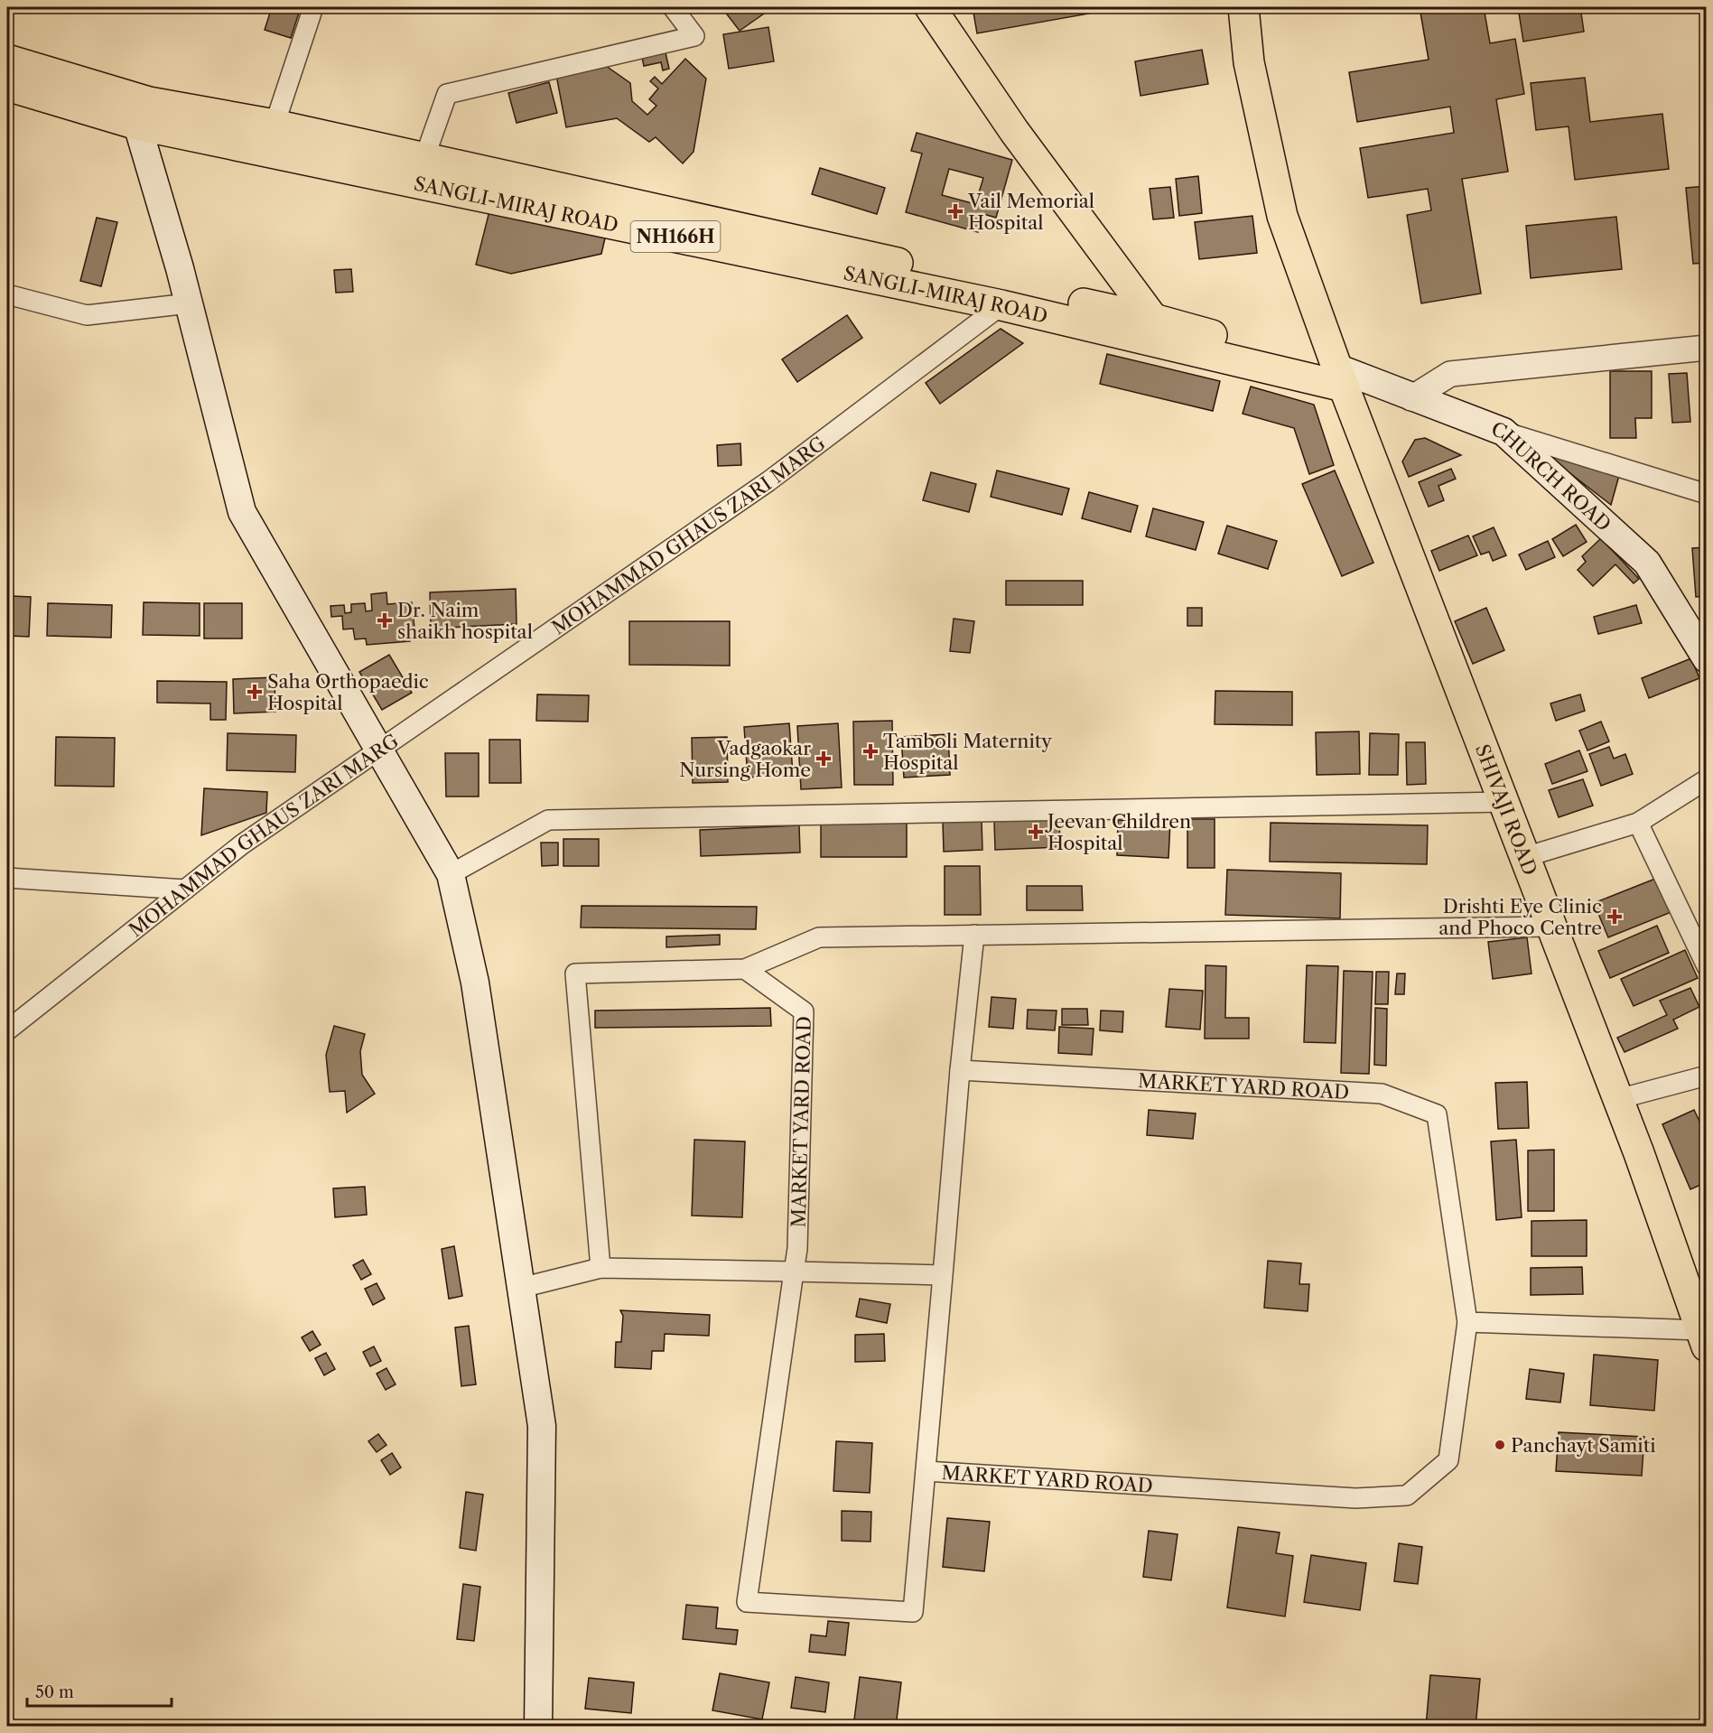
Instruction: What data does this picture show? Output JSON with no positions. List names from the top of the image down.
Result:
{
  "streets": {
    "main road": [
      "SANGLI-MIRAJ ROAD",
      "NH166H",
      "CHURCH ROAD",
      "SHIVAJI ROAD"
    ],
    "street": ["MOHAMMAD GHAUS ZARI MARG", "MARKET YARD ROAD"]
  },
  "crossings": [
    ["SANGLI-MIRAJ ROAD", "CHURCH ROAD"],
    ["SANGLI-MIRAJ ROAD", "MOHAMMAD GHAUS ZARI MARG"],
    ["SANGLI-MIRAJ ROAD", "SHIVAJI ROAD"],
    ["CHURCH ROAD", "SHIVAJI ROAD"]
  ],
  "places": {
    "health": [
      "Vail Memorial Hospital",
      "Dr. Naim shaikh hospital",
      "Saha Orthopaedic Hospital",
      "Tamboli Maternity Hospital",
      "Vadgaokar Nursing Home",
      "Jeevan Children Hospital",
      "Drishti Eye Clinic and Phoco Centre"
    ],
    "other": ["Panchayt Samiti"]
  },
  "scale_bar": "50 m"
}
